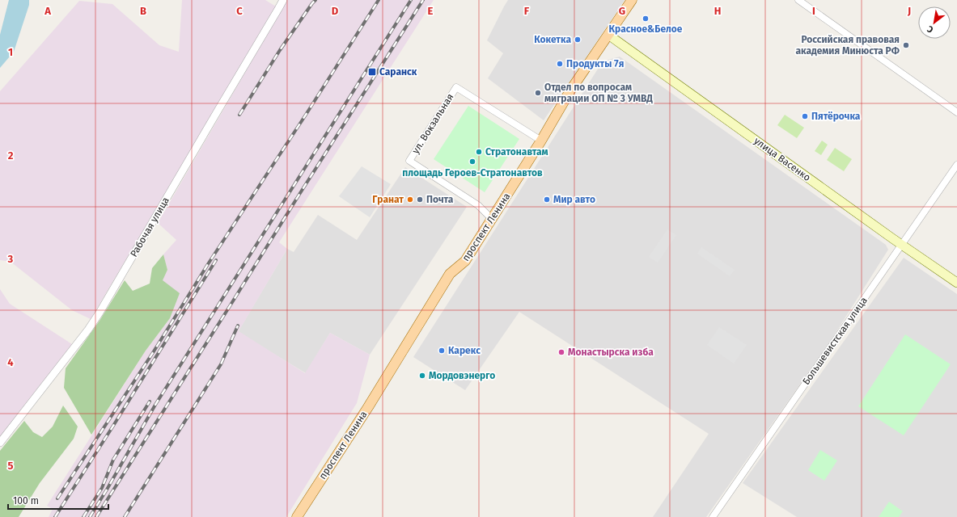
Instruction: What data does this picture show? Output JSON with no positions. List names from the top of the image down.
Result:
{
  "streets": {
    "main road": ["улица Васенко", "проспект Ленина"],
    "street": ["ул. Вокзальная", "Рабочая улица", "Большевистская улица"]
  },
  "crossings": [
    ["ул. Вокзальная", "проспект Ленина"],
    ["улица Васенко", "проспект Ленина"],
    ["улица Васенко", "Большевистская улица"]
  ],
  "places": {
    "other": [
      "Красное&Белое",
      "Кокетка",
      "Российская правовая академия Минюста РФ",
      "Продукты 7я",
      "Отдел по вопросам миграции ОП № 3 УМВД",
      "Пятёрочка",
      "Стратонавтам",
      "площадь Героев-Стратонавтов",
      "Гранат",
      "Почта",
      "Мир авто",
      "Карекс",
      "Монастырска изба",
      "Мордовэнерго"
    ],
    "transit": ["Саранск"]
  },
  "scale_bar": "100 m",
  "north": "bottom left",
  "grid": {
    "columns": [
      "A",
      "B",
      "C",
      "D",
      "E",
      "F",
      "G",
      "H",
      "I",
      "J"
    ],
    "rows": [
      "1",
      "2",
      "3",
      "4",
      "5"
    ]
  }
}
